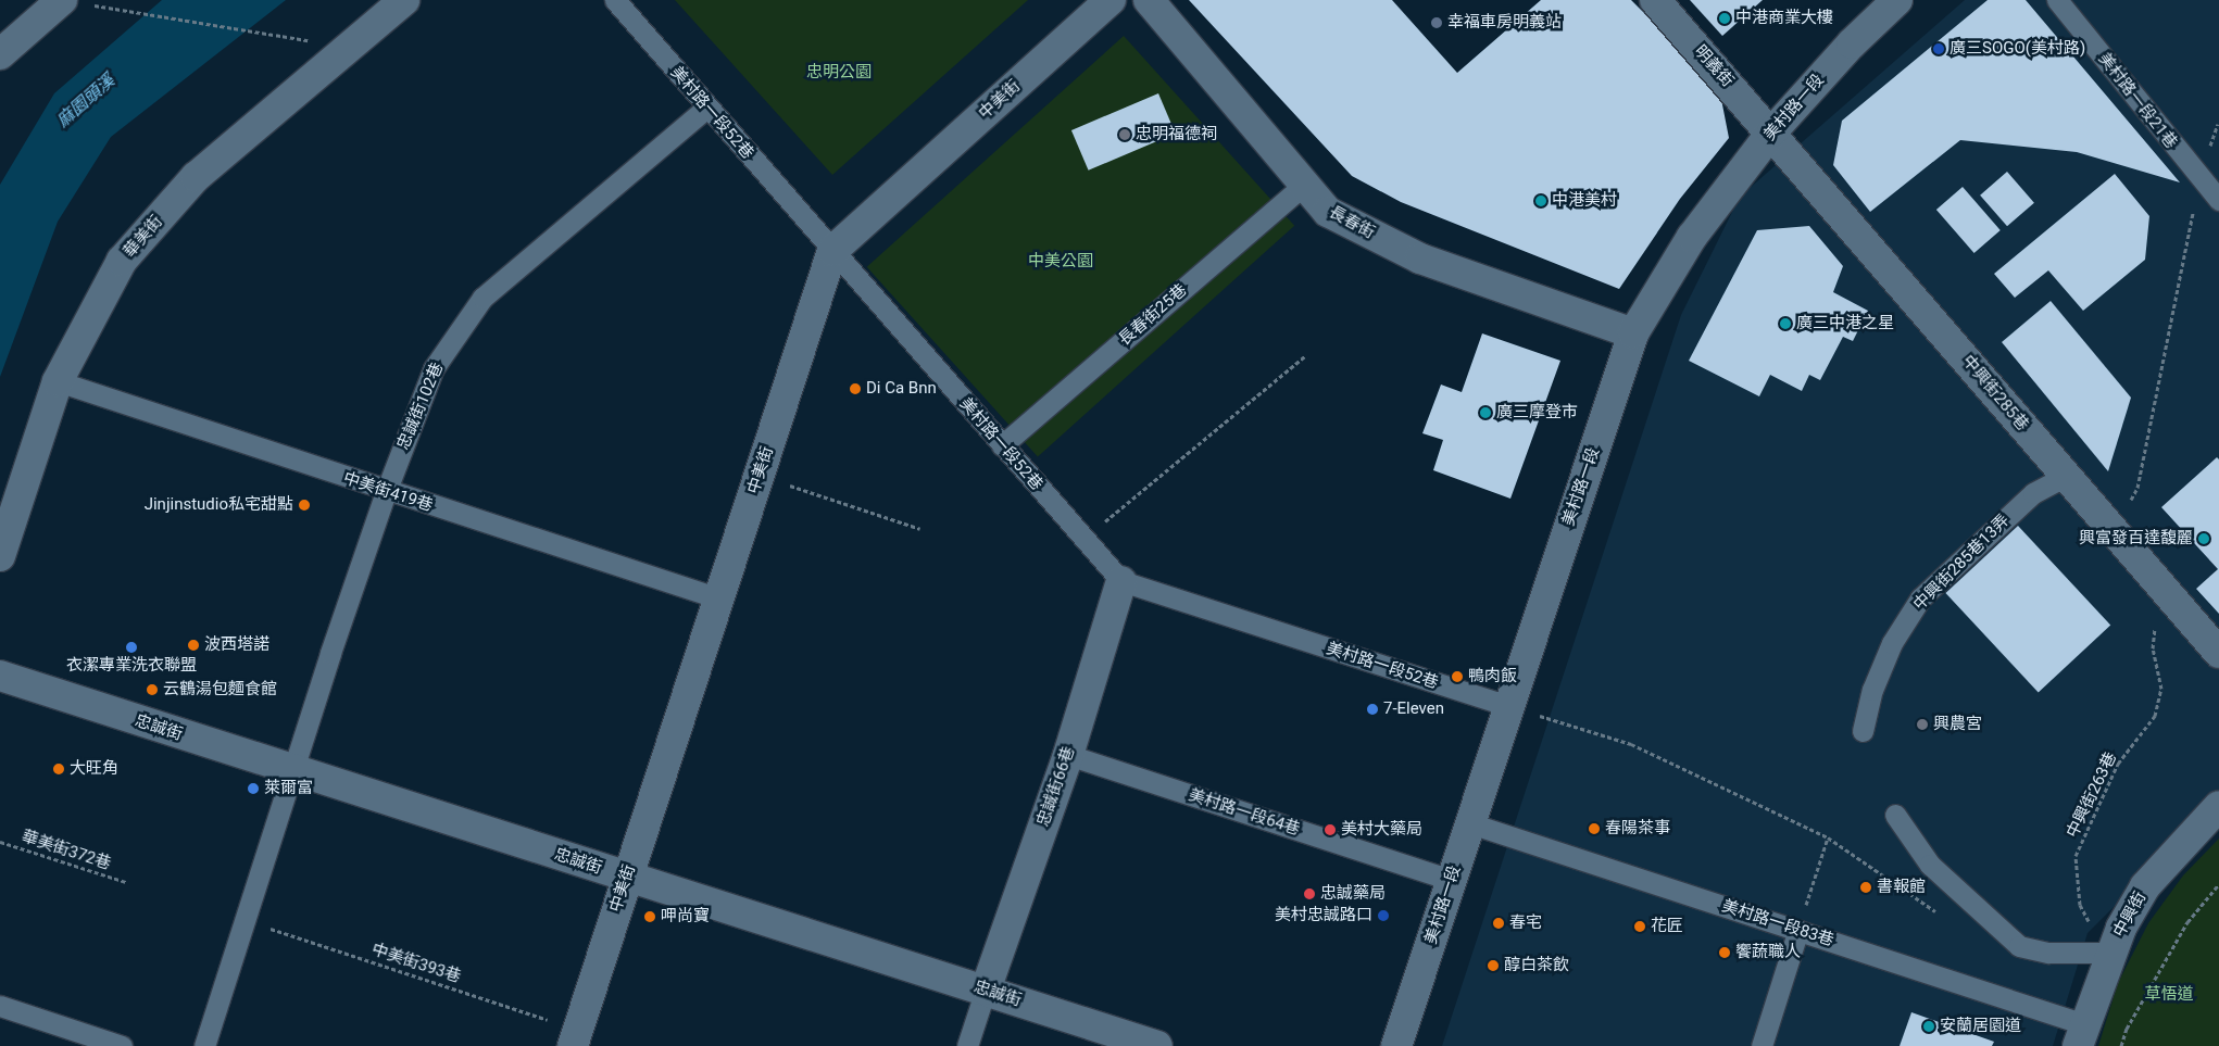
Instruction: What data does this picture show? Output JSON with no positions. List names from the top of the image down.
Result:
{
  "streets": {
    "street": [
      "明義街",
      "中美街",
      "美村路一段",
      "長春街",
      "華美街",
      "中興街285巷",
      "忠誠街",
      "忠誠街66巷",
      "中興街"
    ],
    "lane": [
      "美村路一段21巷",
      "美村路一段52巷",
      "長春街25巷",
      "忠誠街102巷",
      "中美街419巷",
      "中興街285巷13弄",
      "美村路一段64巷",
      "美村路一段83巷"
    ],
    "path": ["中興街263巷", "華美街372巷", "中美街393巷"]
  },
  "crossings": [
    ["明義街", "美村路一段"],
    ["明義街", "中興街285巷"],
    ["中美街", "美村路一段52巷"],
    ["中美街", "中美街419巷"],
    ["中美街", "忠誠街"],
    ["中美街", "中美街393巷"],
    ["美村路一段", "美村路一段52巷"],
    ["美村路一段", "長春街"],
    ["美村路一段", "中興街285巷"],
    ["美村路一段", "美村路一段64巷"],
    ["美村路一段", "美村路一段83巷"],
    ["美村路一段52巷", "長春街25巷"],
    ["美村路一段52巷", "忠誠街102巷"],
    ["美村路一段52巷", "忠誠街66巷"],
    ["長春街", "長春街25巷"],
    ["華美街", "中美街419巷"],
    ["中興街285巷", "中興街285巷13弄"],
    ["中興街285巷", "中興街263巷"],
    ["忠誠街102巷", "中美街419巷"],
    ["忠誠街102巷", "忠誠街"],
    ["忠誠街102巷", "中美街393巷"],
    ["忠誠街", "忠誠街66巷"],
    ["忠誠街66巷", "美村路一段64巷"],
    ["中興街263巷", "中興街"],
    ["中興街", "美村路一段83巷"]
  ],
  "water": ["麻園頭溪"],
  "parks": ["忠明公園", "中美公園", "草悟道"],
  "places": [
    "中港商業大樓",
    "幸福車房明義站",
    "廣三SOGO(美村路)",
    "忠明福德祠",
    "中港美村",
    "廣三中港之星",
    "Di Ca Bnn",
    "廣三摩登市",
    "Jinjinstudio私宅甜點",
    "興富發百達馥麗",
    "波西塔諾",
    "衣潔專業洗衣聯盟",
    "鴨肉飯",
    "云鶴湯包麵食館",
    "7-Eleven",
    "興農宮",
    "大旺角",
    "萊爾富",
    "春陽茶事",
    "美村大藥局",
    "書報館",
    "忠誠藥局",
    "美村忠誠路口",
    "呷尚寶",
    "春宅",
    "花匠",
    "饗蔬職人",
    "醇白茶飲",
    "安蘭居園道"
  ]
}
